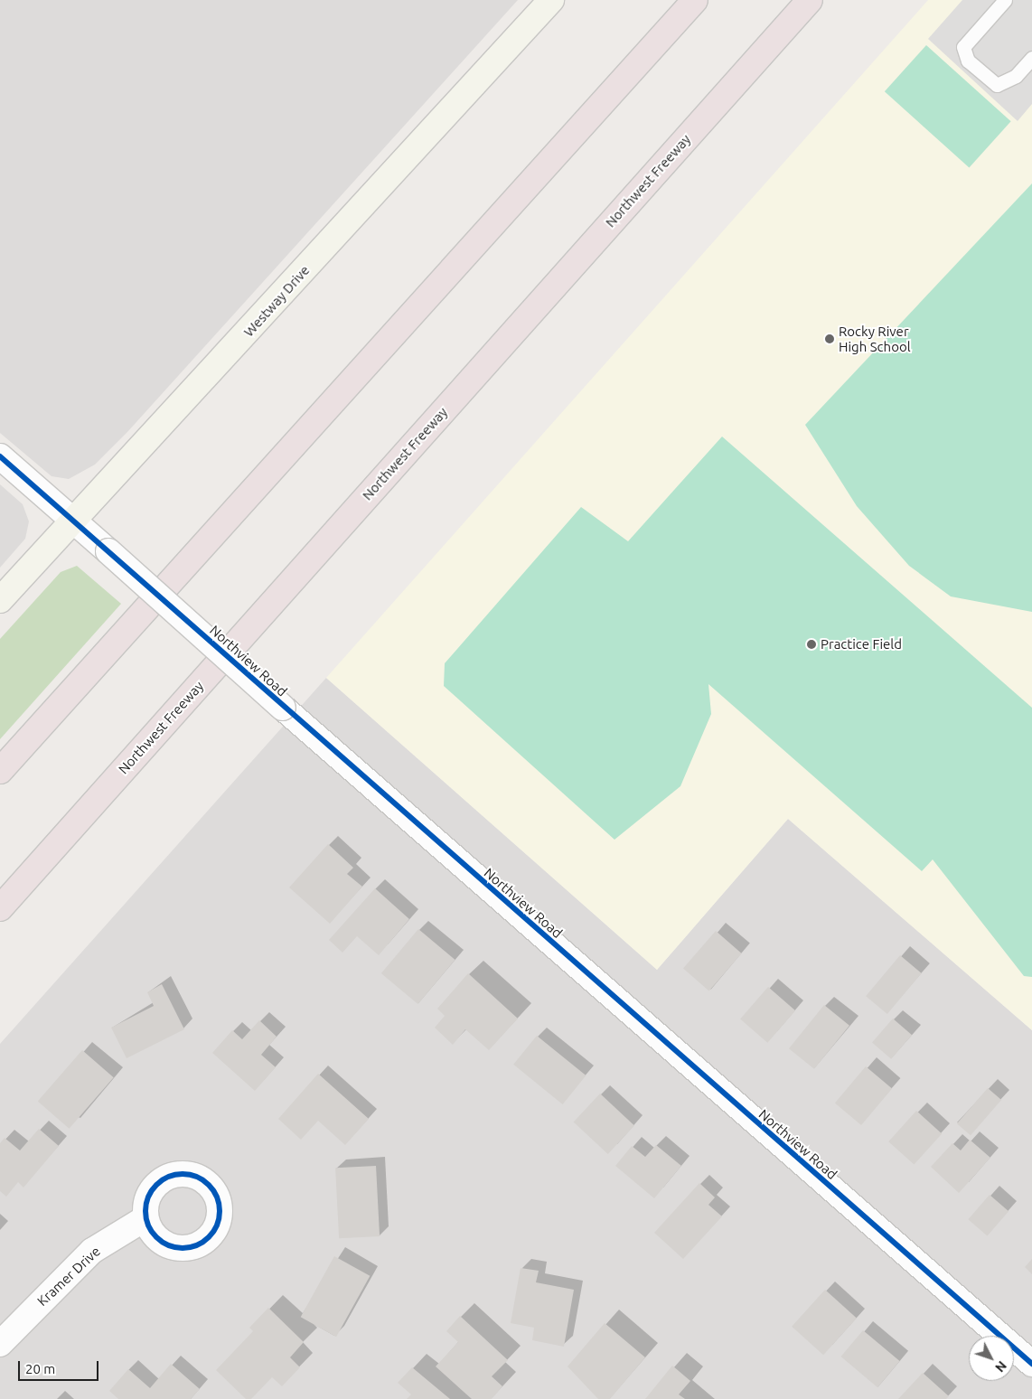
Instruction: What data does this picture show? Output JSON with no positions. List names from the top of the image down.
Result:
{
  "streets": {
    "highway": ["Northwest Freeway"],
    "main road": ["Westway Drive"],
    "street": ["Northview Road", "Kramer Drive"]
  },
  "crossings": [
    ["Westway Drive", "Northview Road"]
  ],
  "places": ["Rocky River High School", "Practice Field"],
  "scale_bar": "20 m",
  "north": "bottom right"
}
